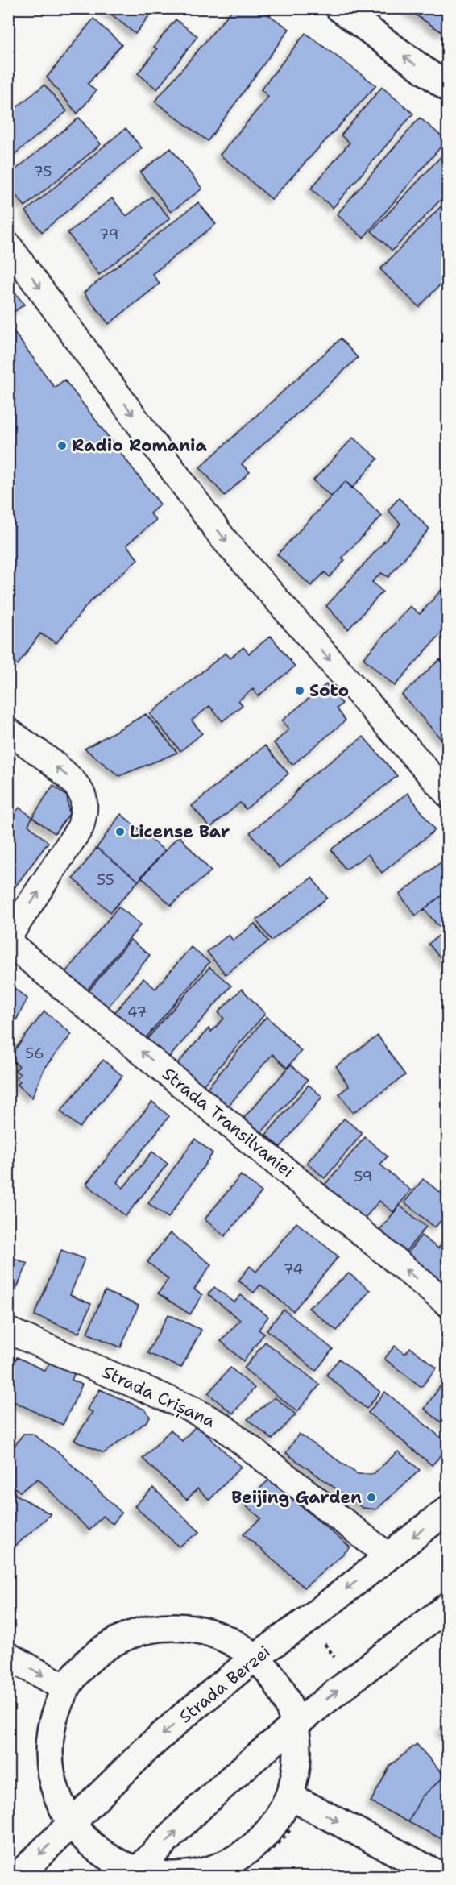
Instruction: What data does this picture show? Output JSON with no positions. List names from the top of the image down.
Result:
{
  "streets": {
    "main road": ["Strada Berzei"],
    "street": ["Strada Transilvaniei", "Strada Crișana"]
  },
  "crossings": [
    ["Strada Crișana", "Strada Berzei"]
  ],
  "one_way": ["Strada Transilvaniei"],
  "places": [
    "Radio Romania",
    "Soto",
    "License Bar",
    "Beijing Garden"
  ],
  "house_numbers": [
    "75",
    "79",
    "55",
    "47",
    "56",
    "59",
    "74"
  ]
}
